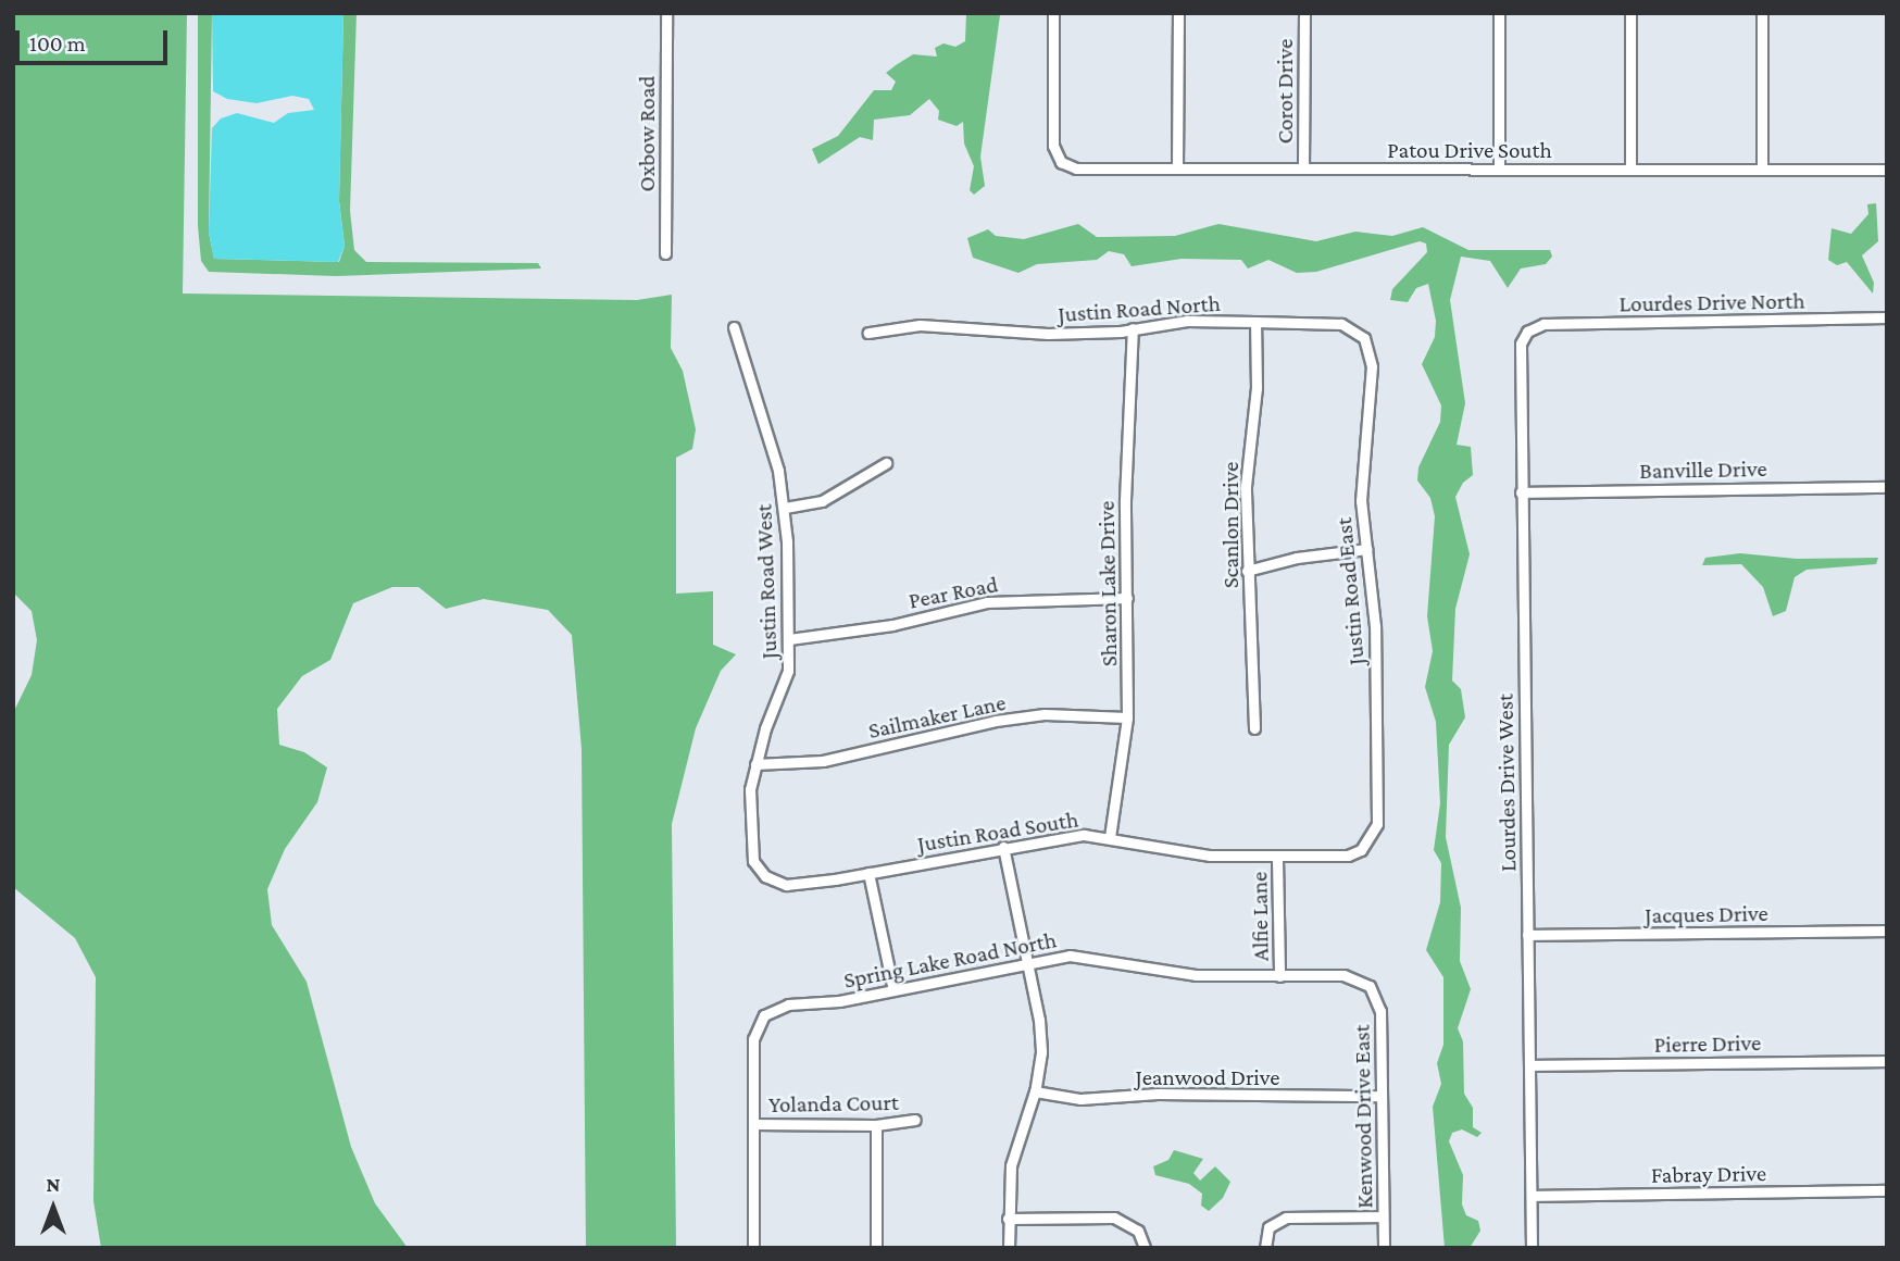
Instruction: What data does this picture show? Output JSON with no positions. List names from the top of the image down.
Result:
{
  "streets": {
    "street": [
      "Corot Drive",
      "Oxbow Road",
      "Patou Drive South",
      "Lourdes Drive North",
      "Justin Road North",
      "Banville Drive",
      "Scanlon Drive",
      "Justin Road West",
      "Sharon Lake Drive",
      "Justin Road East",
      "Pear Road",
      "Sailmaker Lane",
      "Lourdes Drive West",
      "Justin Road South",
      "Jacques Drive",
      "Alfie Lane",
      "Spring Lake Road North",
      "Pierre Drive",
      "Jeanwood Drive",
      "Yolanda Court",
      "Kenwood Drive East",
      "Fabray Drive"
    ]
  },
  "crossings": [
    ["Corot Drive", "Patou Drive South"],
    ["Lourdes Drive North", "Lourdes Drive West"],
    ["Justin Road North", "Scanlon Drive"],
    ["Justin Road North", "Sharon Lake Drive"],
    ["Justin Road North", "Justin Road East"],
    ["Banville Drive", "Lourdes Drive West"],
    ["Justin Road West", "Pear Road"],
    ["Justin Road West", "Sailmaker Lane"],
    ["Justin Road West", "Justin Road South"],
    ["Sharon Lake Drive", "Pear Road"],
    ["Sharon Lake Drive", "Sailmaker Lane"],
    ["Sharon Lake Drive", "Justin Road South"],
    ["Justin Road East", "Justin Road South"],
    ["Lourdes Drive West", "Jacques Drive"],
    ["Lourdes Drive West", "Pierre Drive"],
    ["Lourdes Drive West", "Fabray Drive"],
    ["Justin Road South", "Alfie Lane"],
    ["Alfie Lane", "Spring Lake Road North"],
    ["Spring Lake Road North", "Yolanda Court"],
    ["Spring Lake Road North", "Kenwood Drive East"],
    ["Jeanwood Drive", "Kenwood Drive East"]
  ],
  "scale_bar": "100 m",
  "north": "top"
}
